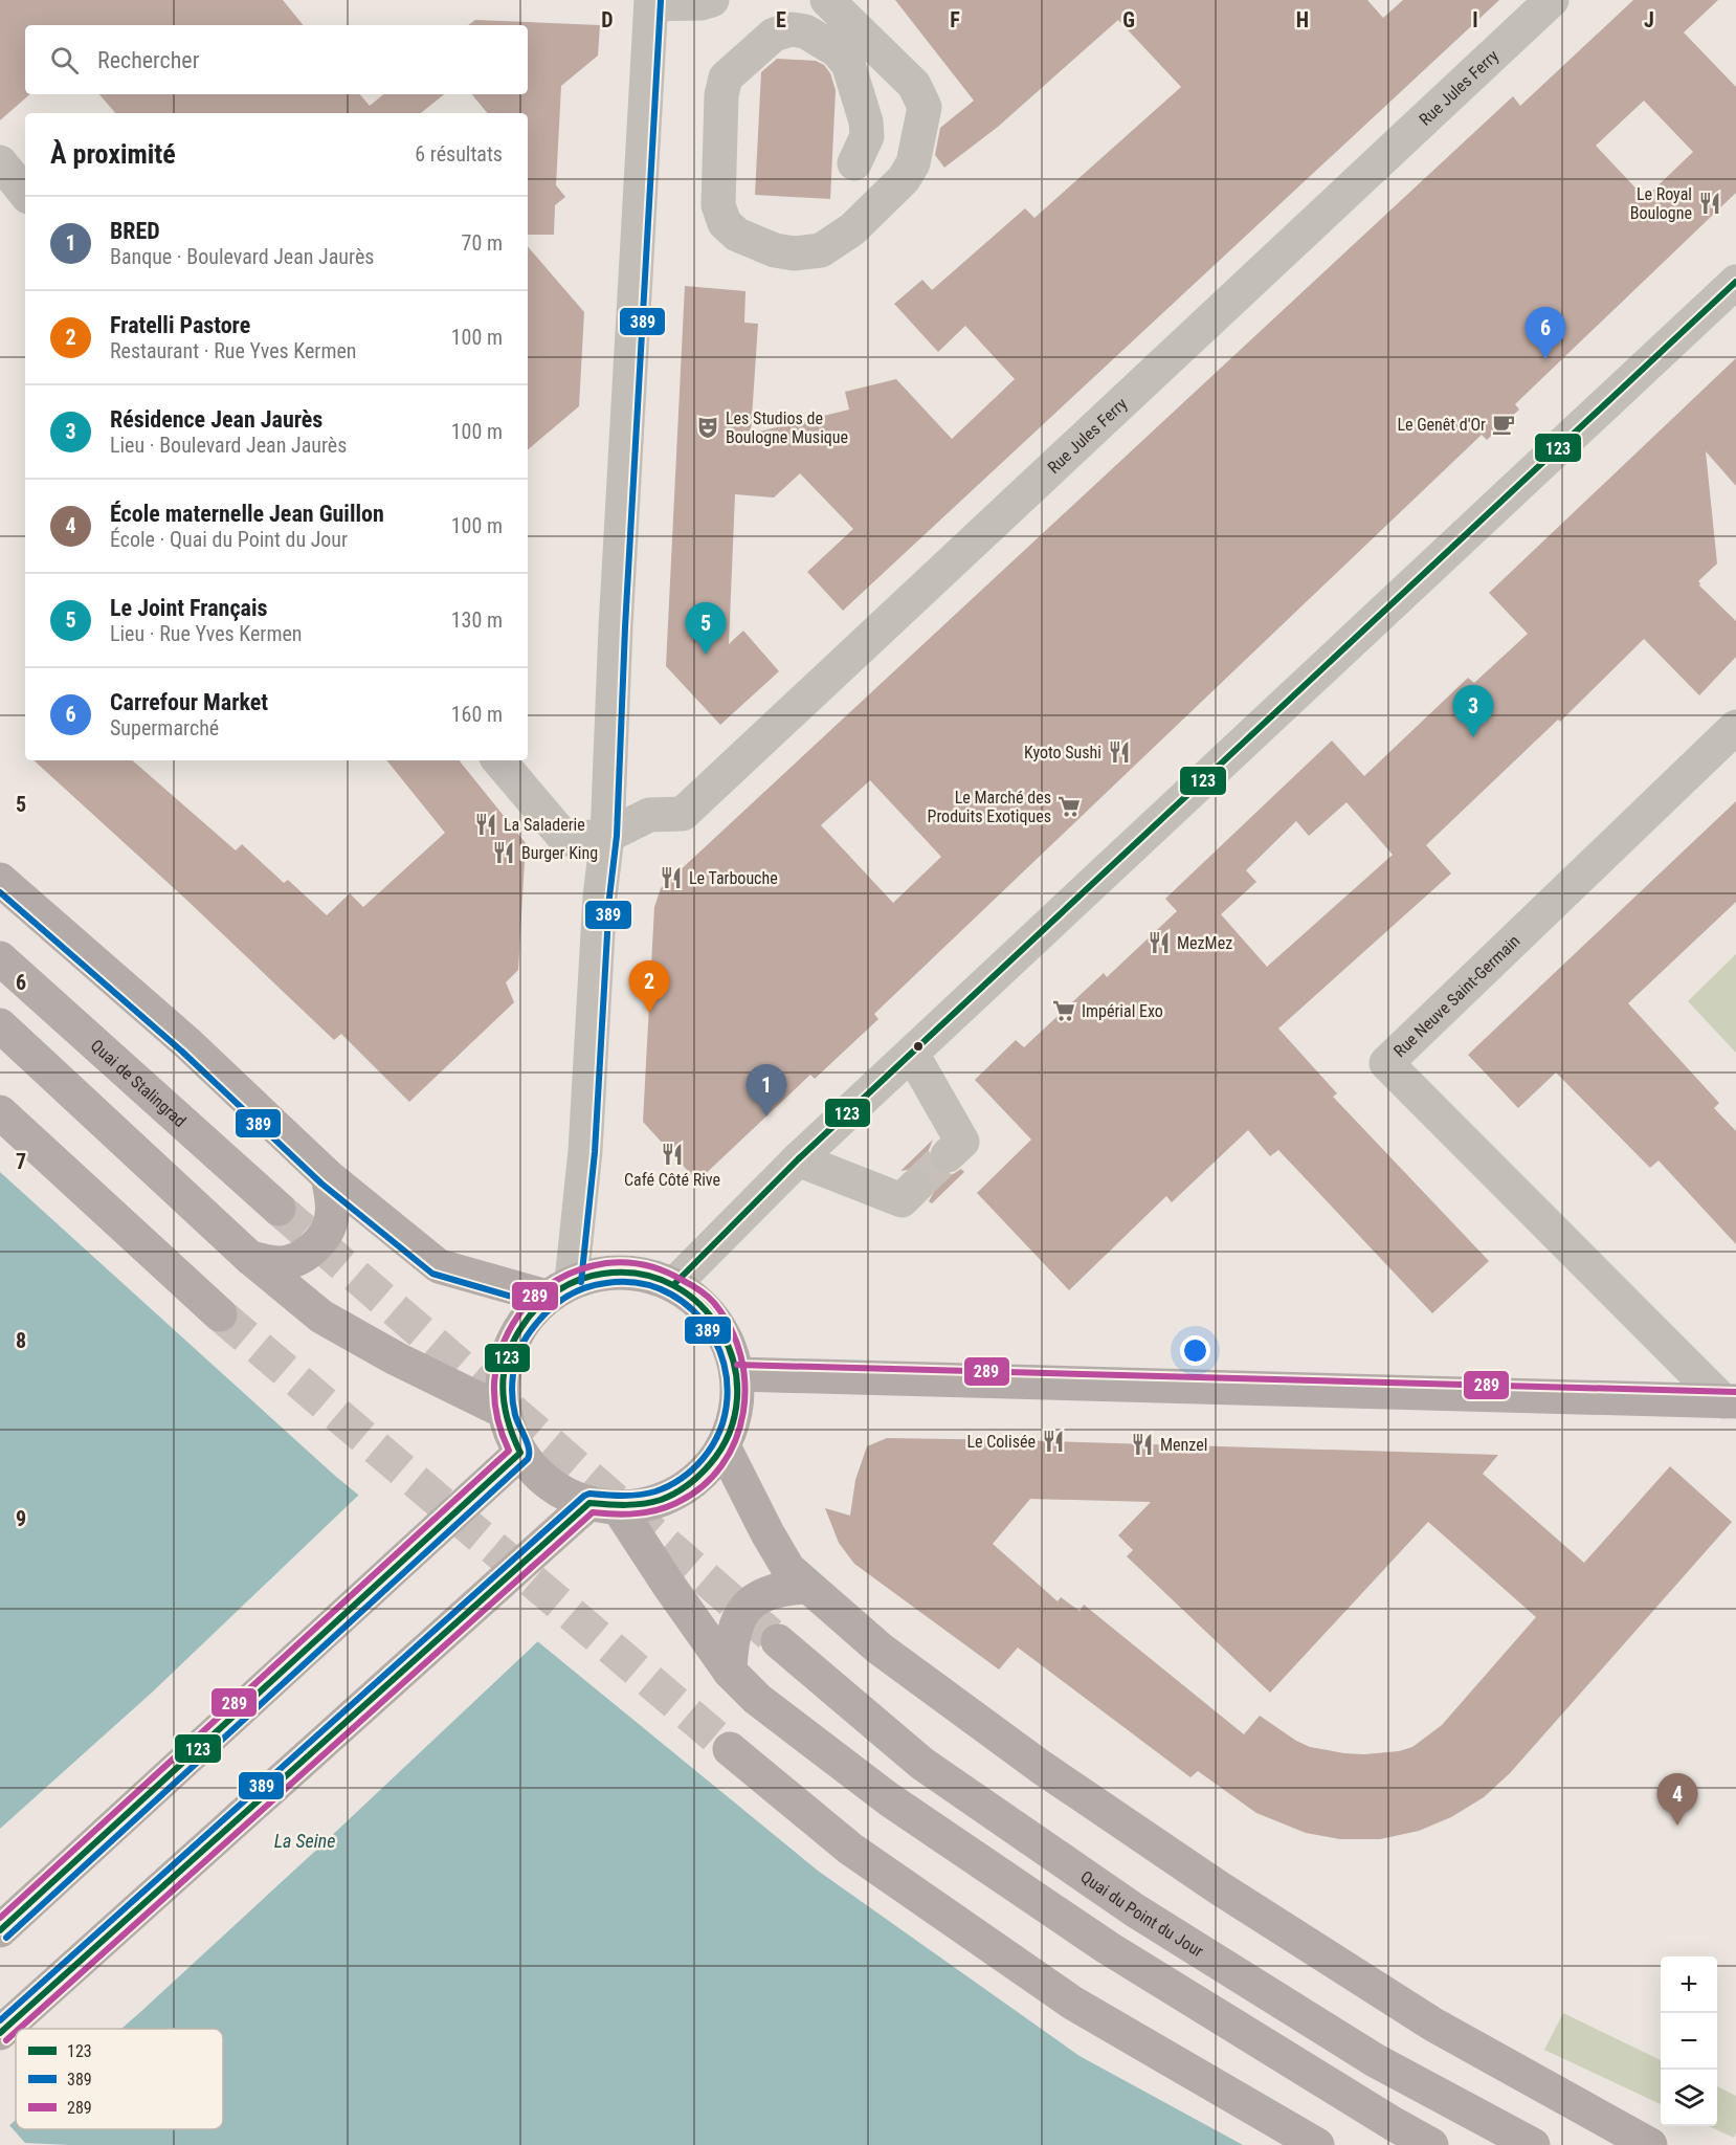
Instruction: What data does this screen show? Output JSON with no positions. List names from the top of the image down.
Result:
{
  "streets": {
    "main road": ["Quai de Stalingrad", "Quai du Point du Jour"],
    "street": ["Rue Jules Ferry", "Rue Neuve Saint-Germain"]
  },
  "water": ["La Seine"],
  "places": {
    "restaurant": [
      "Le Royal Boulogne",
      "Kyoto Sushi",
      "La Saladerie",
      "Burger King",
      "Le Tarbouche",
      "MezMez",
      "Café Côté Rive",
      "Le Colisée",
      "Menzel"
    ],
    "cafe": ["Le Genêt d'Or"],
    "theatre": ["Les Studios de Boulogne Musique"],
    "supermarket": ["Le Marché des Produits Exotiques", "Impérial Exo"]
  },
  "lines": ["transit line 389", "transit line 123", "transit line 289"],
  "legend": ["123", "389", "289"],
  "page": {
    "search": "Rechercher",
    "heading": ["À proximité", "6 résultats"],
    "list": [
      {
        "mark": "1",
        "name": "BRED",
        "note": "Banque · Boulevard Jean Jaurès",
        "value": "70 m"
      },
      {
        "mark": "2",
        "name": "Fratelli Pastore",
        "note": "Restaurant · Rue Yves Kermen",
        "value": "100 m"
      },
      {
        "mark": "3",
        "name": "Résidence Jean Jaurès",
        "note": "Lieu · Boulevard Jean Jaurès",
        "value": "100 m"
      },
      {
        "mark": "4",
        "name": "École maternelle Jean Guillon",
        "note": "École · Quai du Point du Jour",
        "value": "100 m"
      },
      {
        "mark": "5",
        "name": "Le Joint Français",
        "note": "Lieu · Rue Yves Kermen",
        "value": "130 m"
      },
      {
        "mark": "6",
        "name": "Carrefour Market",
        "note": "Supermarché",
        "value": "160 m"
      }
    ],
    "pins": [
      "6",
      "5",
      "3",
      "2",
      "1",
      "4"
    ],
    "map_buttons": ["+", "−"]
  },
  "grid": {
    "columns": [
      "D",
      "E",
      "F",
      "G",
      "H",
      "I",
      "J"
    ],
    "rows": [
      "5",
      "6",
      "7",
      "8",
      "9"
    ]
  }
}
